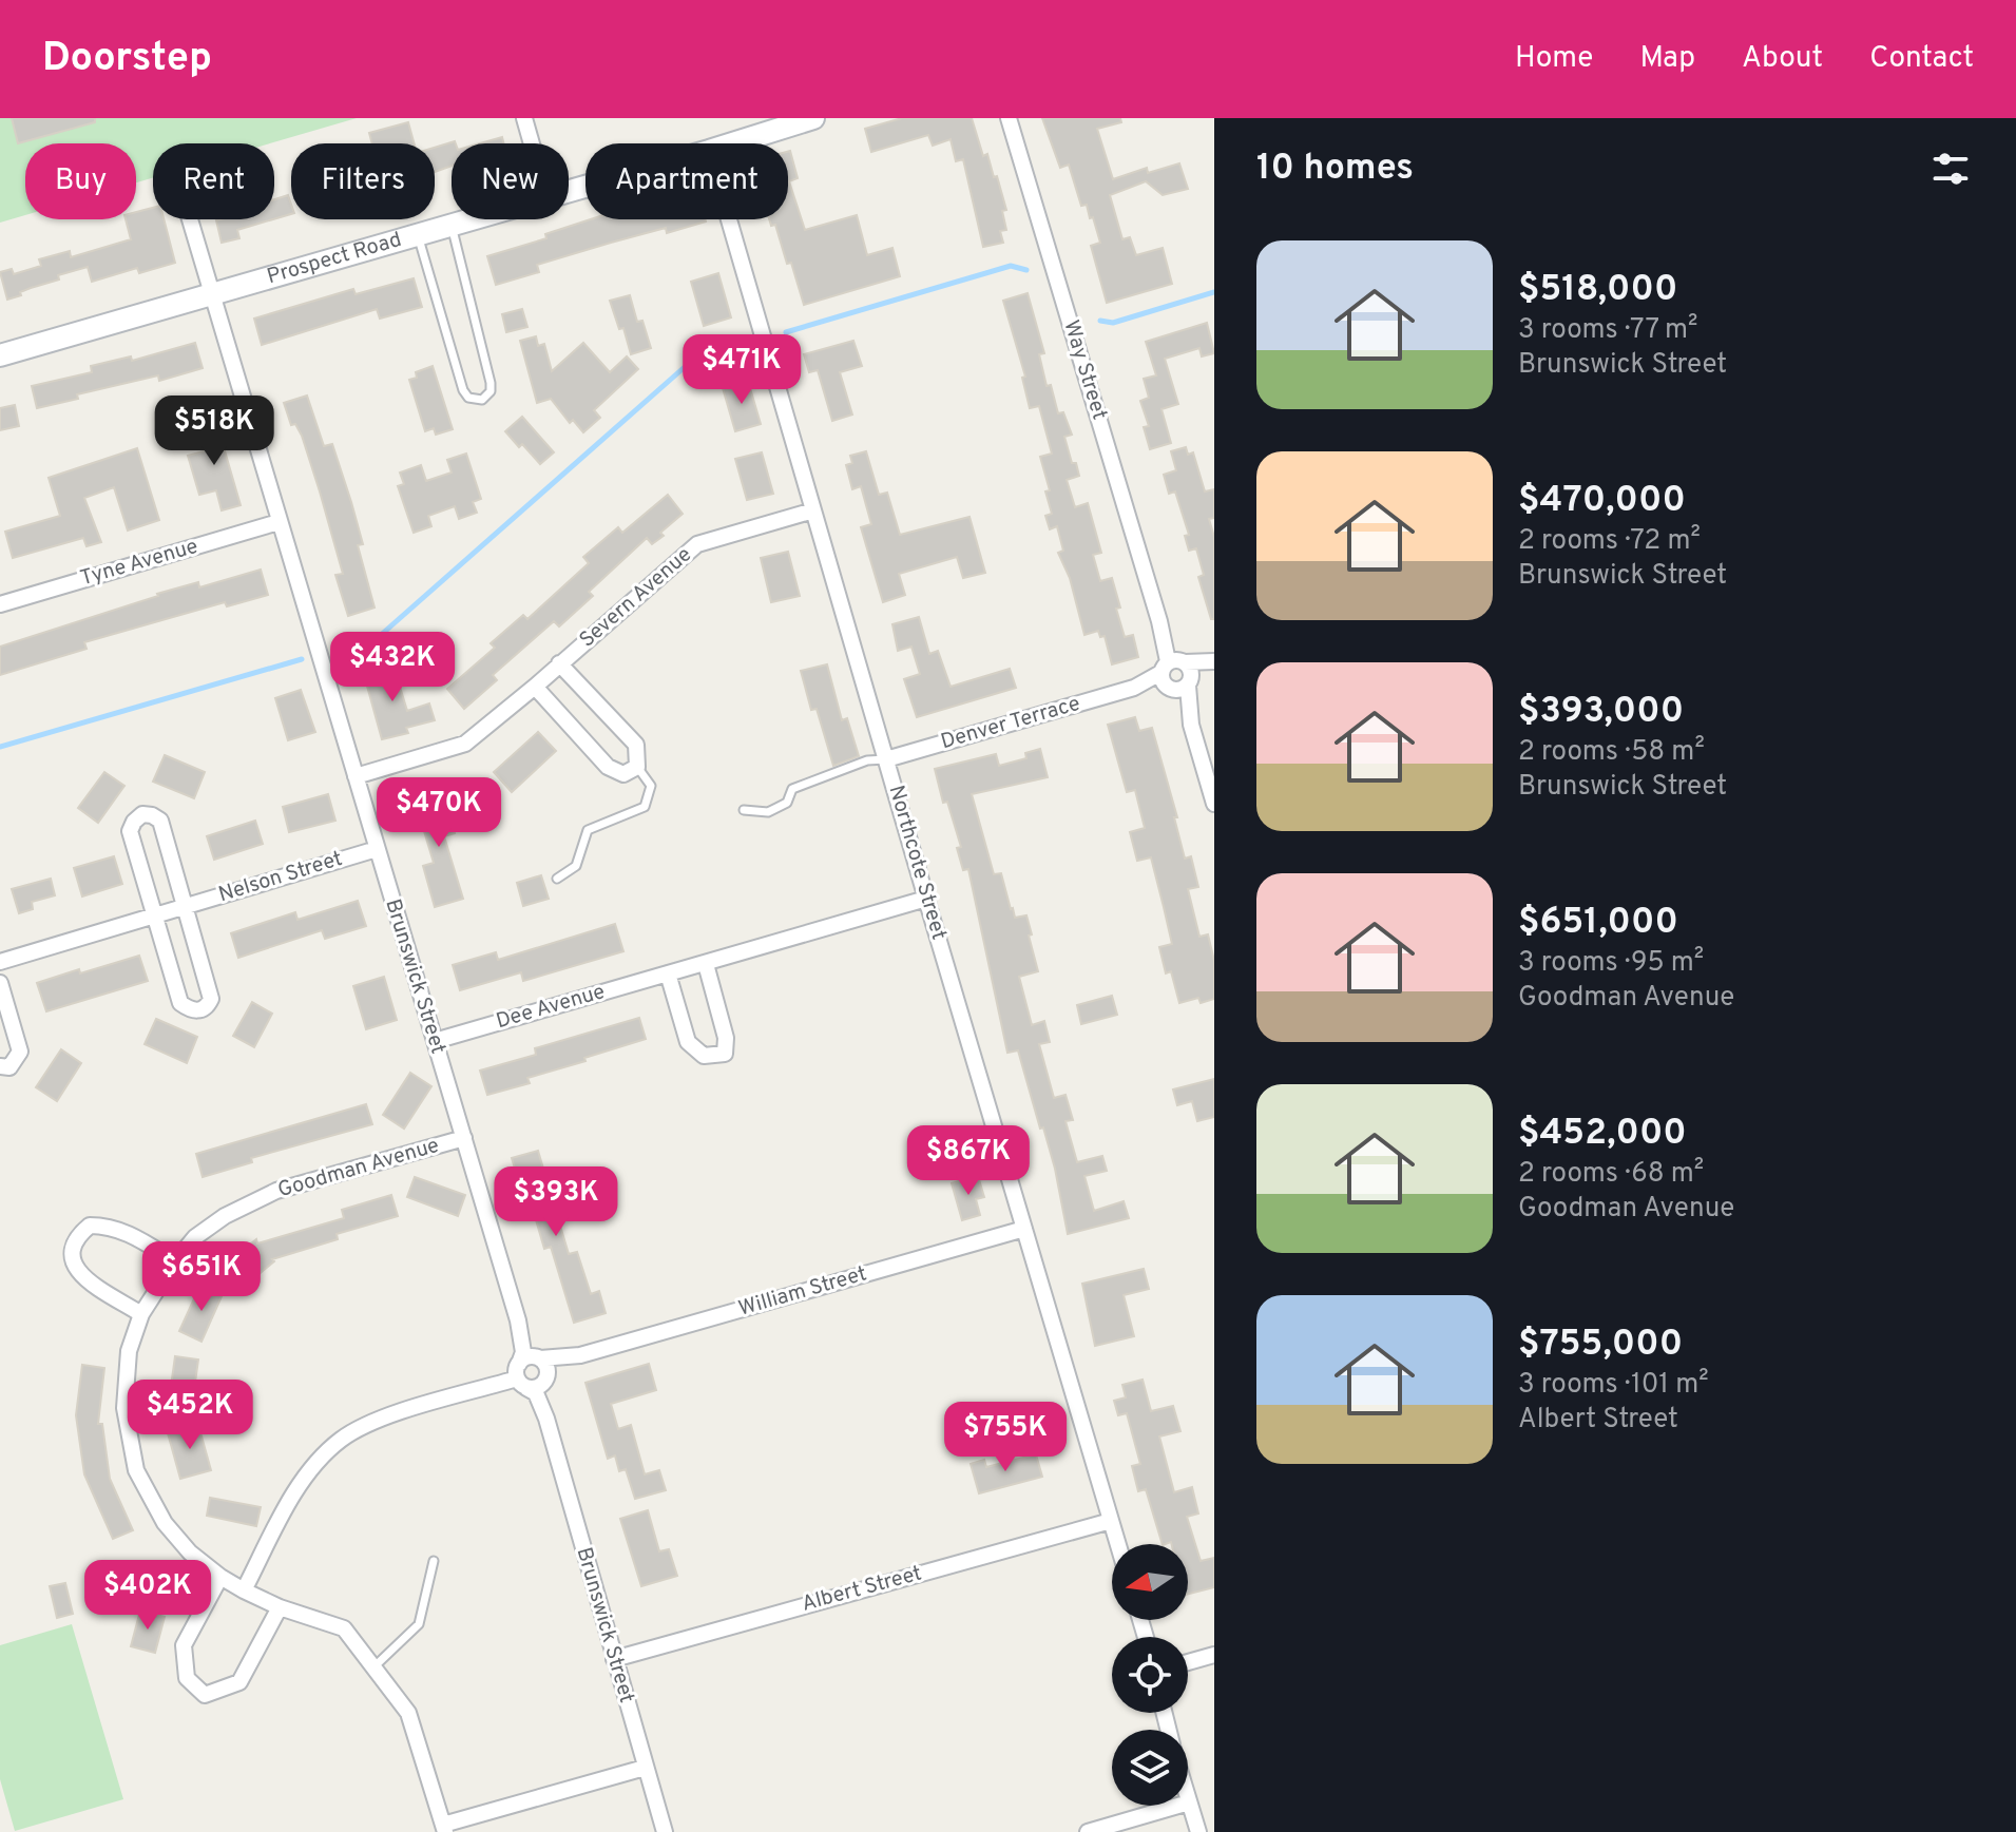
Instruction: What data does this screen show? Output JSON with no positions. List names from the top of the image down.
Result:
{
  "streets": {
    "main road": ["Prospect Road"],
    "street": [
      "Way Street",
      "Tyne Avenue",
      "Severn Avenue",
      "Denver Terrace",
      "Northcote Street",
      "Nelson Street",
      "Brunswick Street",
      "Dee Avenue",
      "Goodman Avenue",
      "William Street",
      "Albert Street"
    ]
  },
  "crossings": [
    ["Prospect Road", "Brunswick Street"],
    ["Way Street", "Denver Terrace"],
    ["Tyne Avenue", "Brunswick Street"],
    ["Severn Avenue", "Northcote Street"],
    ["Severn Avenue", "Brunswick Street"],
    ["Denver Terrace", "Northcote Street"],
    ["Northcote Street", "Dee Avenue"],
    ["Northcote Street", "William Street"],
    ["Northcote Street", "Albert Street"],
    ["Nelson Street", "Brunswick Street"],
    ["Brunswick Street", "Dee Avenue"],
    ["Brunswick Street", "Goodman Avenue"],
    ["Brunswick Street", "William Street"],
    ["Brunswick Street", "Albert Street"]
  ],
  "north": "left",
  "page": {
    "header": "Doorstep",
    "nav": [
      "Home",
      "Map",
      "About",
      "Contact"
    ],
    "heading": "10 homes",
    "chip": [
      "Buy",
      "Rent",
      "Filters",
      "New",
      "Apartment"
    ],
    "list": [
      {
        "name": "$518,000",
        "note": "3 rooms · 77 m² · Brunswick Street"
      },
      {
        "name": "$470,000",
        "note": "2 rooms · 72 m² · Brunswick Street"
      },
      {
        "name": "$393,000",
        "note": "2 rooms · 58 m² · Brunswick Street"
      },
      {
        "name": "$651,000",
        "note": "3 rooms · 95 m² · Goodman Avenue"
      },
      {
        "name": "$452,000",
        "note": "2 rooms · 68 m² · Goodman Avenue"
      },
      {
        "name": "$755,000",
        "note": "3 rooms · 101 m² · Albert Street"
      }
    ],
    "price": [
      "$471K",
      "$518K",
      "$432K",
      "$470K",
      "$867K",
      "$393K",
      "$651K",
      "$452K",
      "$755K",
      "$402K"
    ]
  }
}
